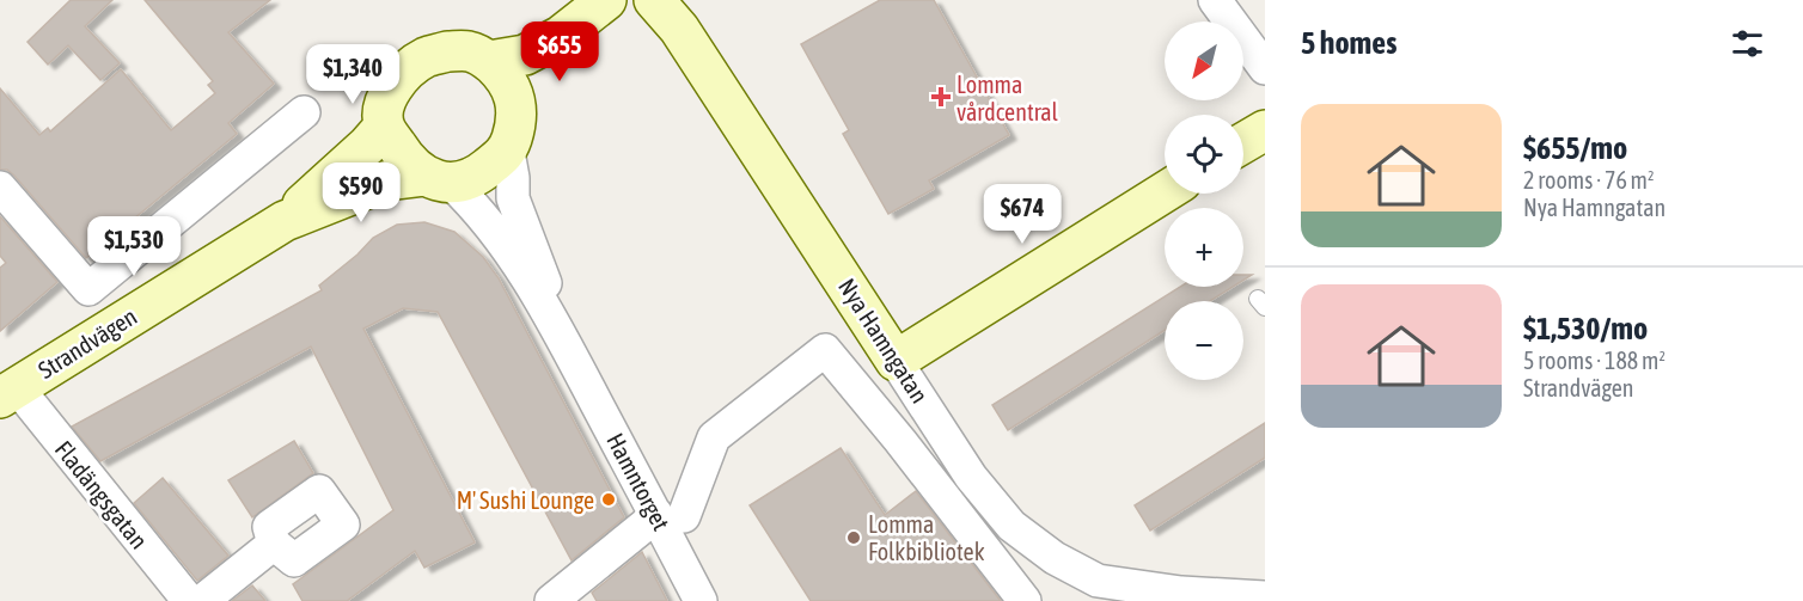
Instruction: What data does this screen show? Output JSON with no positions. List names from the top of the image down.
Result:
{
  "streets": {
    "street": [
      "Nya Hamngatan",
      "Strandvägen",
      "Hamntorget",
      "Fladängsgatan"
    ]
  },
  "crossings": [
    ["Strandvägen", "Hamntorget"],
    ["Strandvägen", "Fladängsgatan"]
  ],
  "places": {
    "health": ["Lomma vårdcentral"],
    "other": ["M' Sushi Lounge", "Lomma Folkbibliotek"]
  },
  "north": "bottom left",
  "page": {
    "heading": "5 homes",
    "map_buttons": ["+", "−"],
    "price": [
      "$655",
      "$1,340",
      "$590",
      "$674",
      "$1,530"
    ],
    "list": [
      {
        "name": "$655/mo",
        "note": "2 rooms · 76 m² · Nya Hamngatan"
      },
      {
        "name": "$1,530/mo",
        "note": "5 rooms · 188 m² · Strandvägen"
      }
    ]
  }
}
